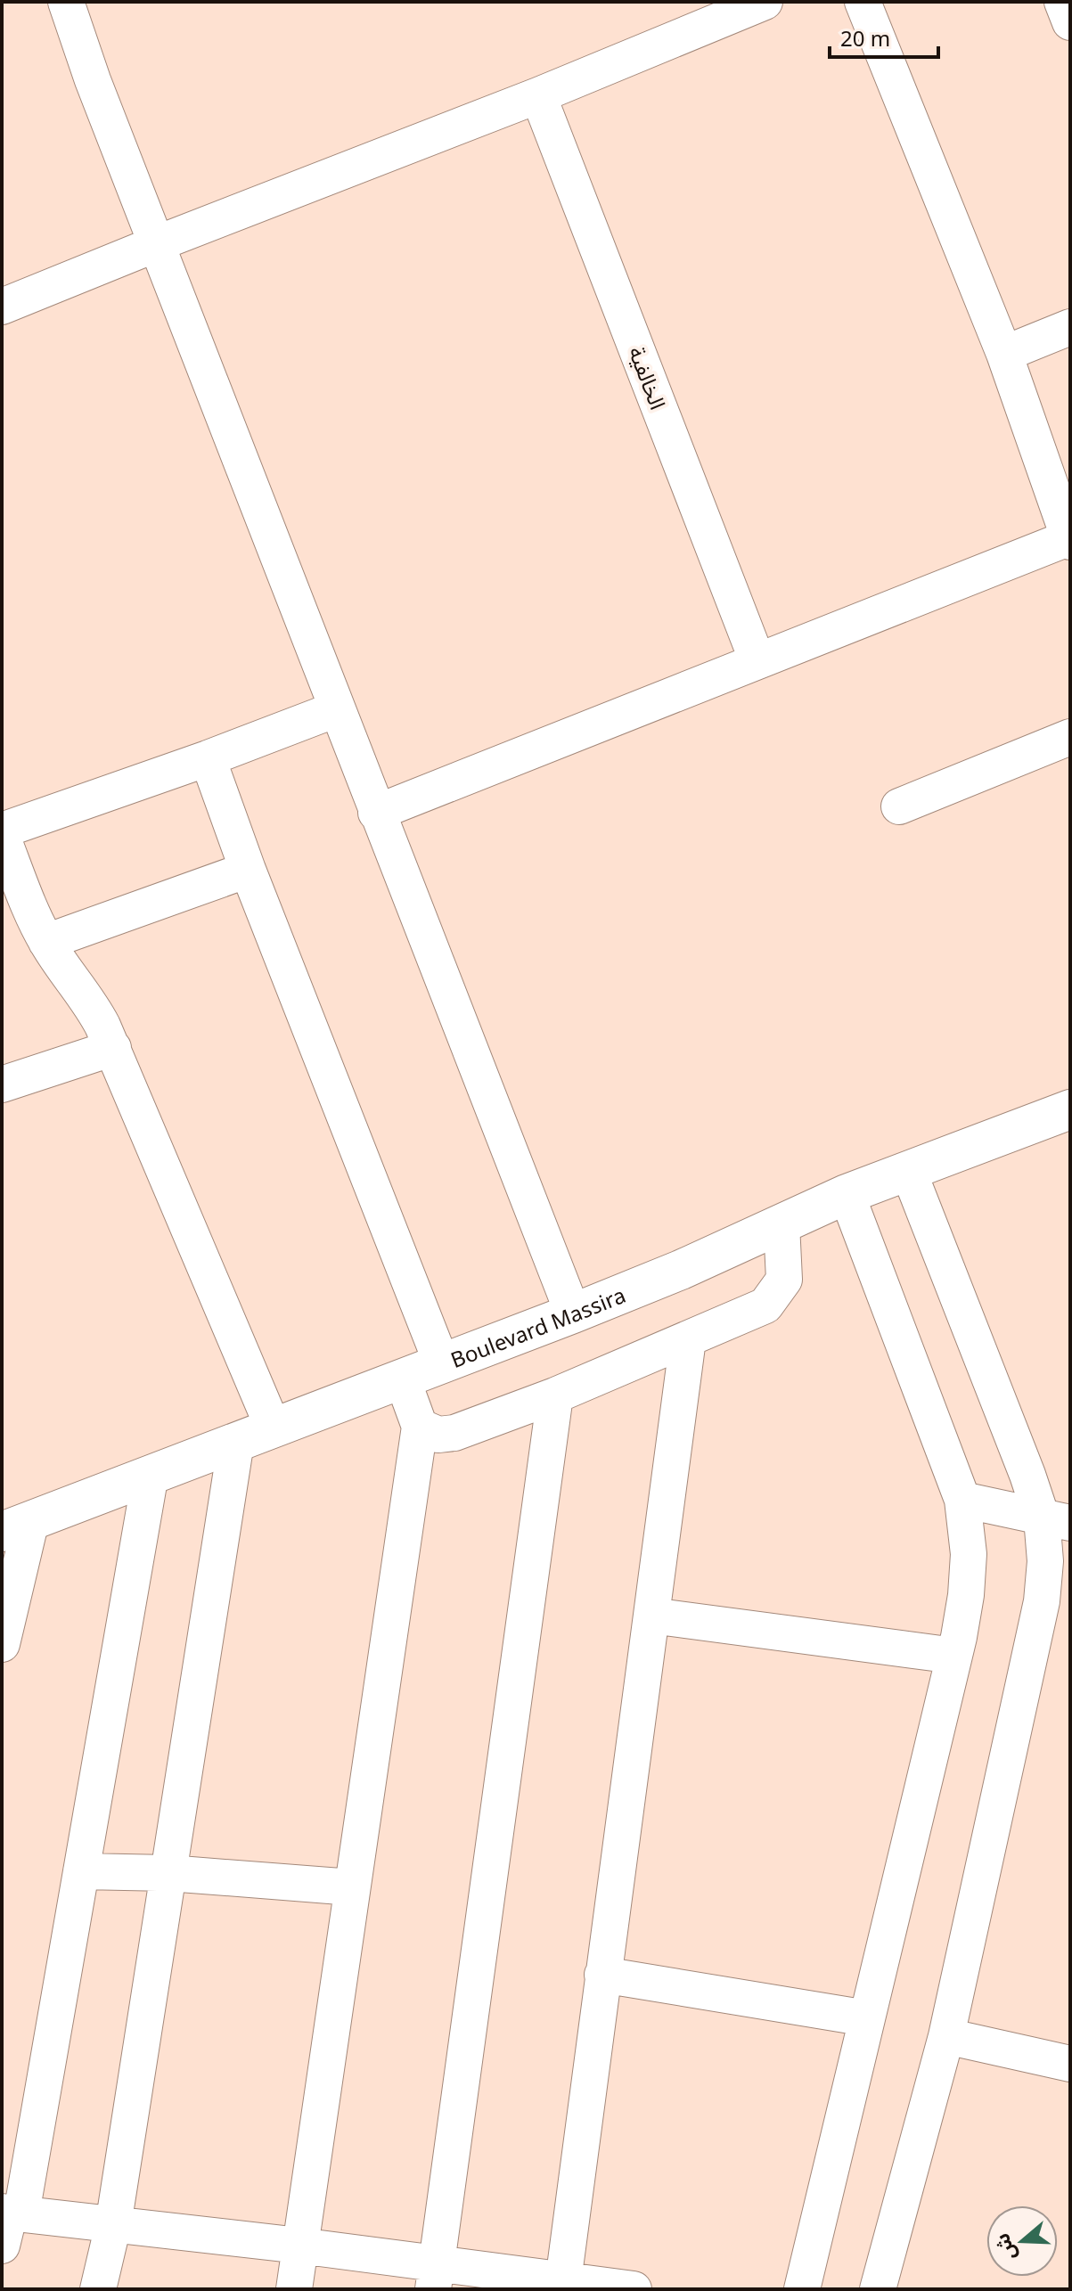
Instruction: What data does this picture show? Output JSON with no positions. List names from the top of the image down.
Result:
{
  "streets": {
    "main road": ["Boulevard Massira"],
    "street": ["الخالفية"]
  },
  "scale_bar": "20 m",
  "north": "left"
}
